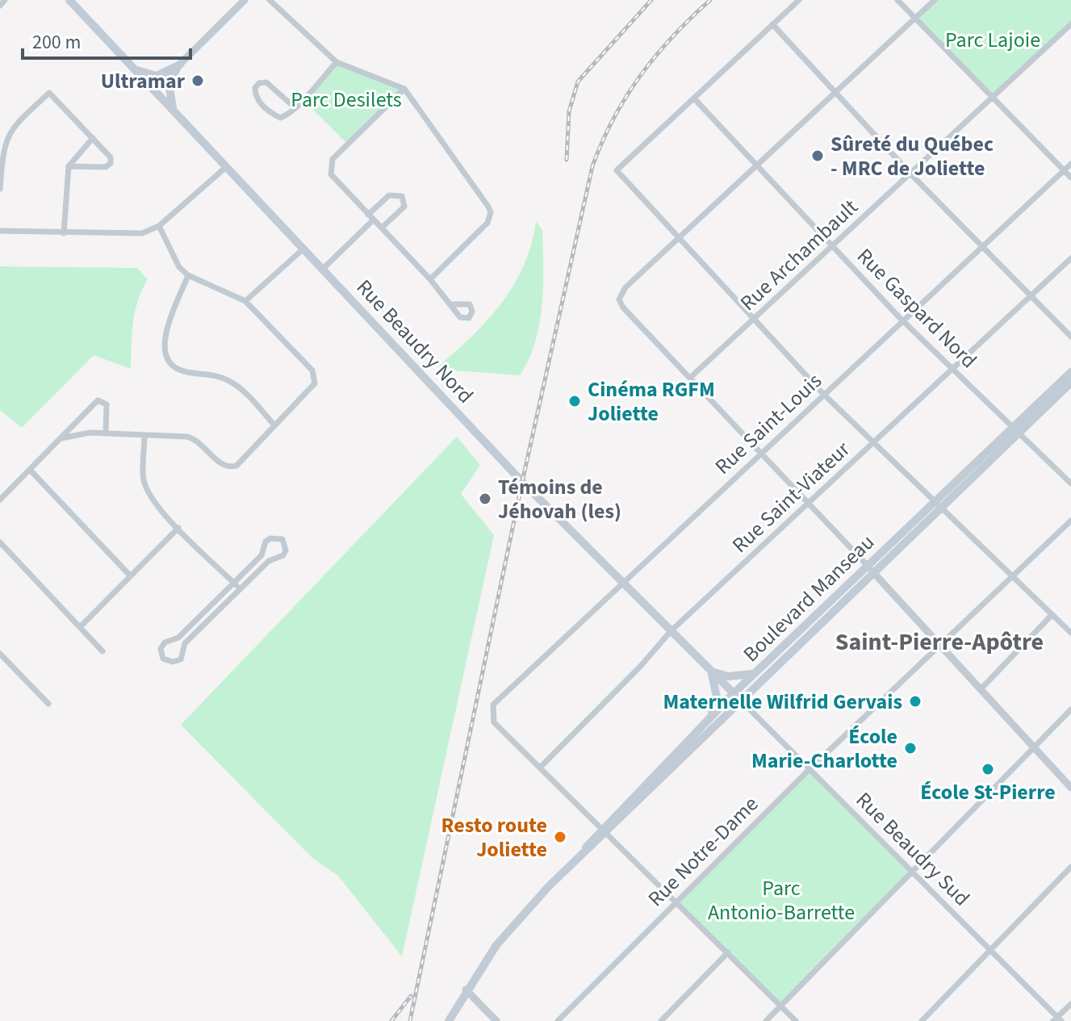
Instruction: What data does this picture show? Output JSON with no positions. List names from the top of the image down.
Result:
{
  "streets": {
    "main road": ["Rue Beaudry Nord", "Boulevard Manseau"],
    "street": [
      "Rue Archambault",
      "Rue Gaspard Nord",
      "Rue Saint-Louis",
      "Rue Saint-Viateur",
      "Rue Beaudry Sud",
      "Rue Notre-Dame"
    ]
  },
  "crossings": [
    ["Rue Archambault", "Rue Gaspard Nord"],
    ["Rue Gaspard Nord", "Rue Saint-Louis"],
    ["Rue Gaspard Nord", "Rue Saint-Viateur"],
    ["Rue Gaspard Nord", "Boulevard Manseau"],
    ["Rue Beaudry Nord", "Rue Saint-Louis"],
    ["Rue Beaudry Nord", "Rue Saint-Viateur"],
    ["Rue Beaudry Nord", "Boulevard Manseau"],
    ["Rue Beaudry Nord", "Rue Beaudry Sud"],
    ["Rue Saint-Louis", "Rue Saint-Viateur"],
    ["Boulevard Manseau", "Rue Beaudry Sud"],
    ["Rue Beaudry Sud", "Rue Notre-Dame"]
  ],
  "districts": ["Saint-Pierre-Apôtre"],
  "parks": ["Parc Lajoie", "Parc Desilets", "Parc Antonio-Barrette"],
  "places": [
    "Ultramar",
    "Sûreté du Québec - MRC de Joliette",
    "Cinéma RGFM Joliette",
    "Témoins de Jéhovah (les)",
    "Maternelle Wilfrid Gervais",
    "École Marie-Charlotte",
    "École St-Pierre",
    "Resto route Joliette"
  ],
  "scale_bar": "200 m"
}
